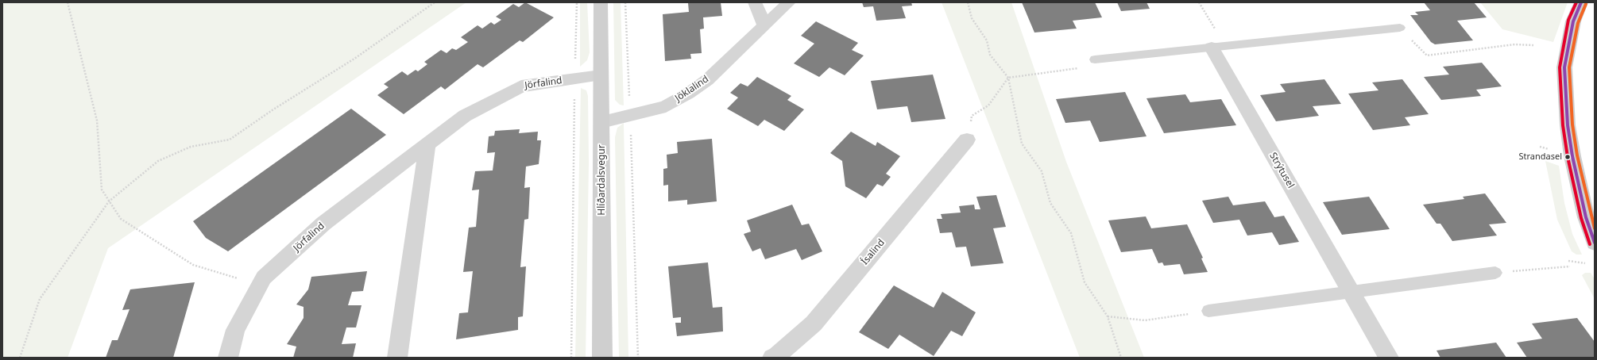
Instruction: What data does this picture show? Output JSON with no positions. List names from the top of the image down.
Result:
{
  "streets": {
    "street": [
      "Jörfalind",
      "Jöklalind",
      "Strýtusel",
      "Hlíðardalsvegur",
      "Ísalind"
    ]
  },
  "crossings": [
    ["Jörfalind", "Hlíðardalsvegur"],
    ["Jöklalind", "Hlíðardalsvegur"]
  ],
  "places": ["Strandasel"]
}
